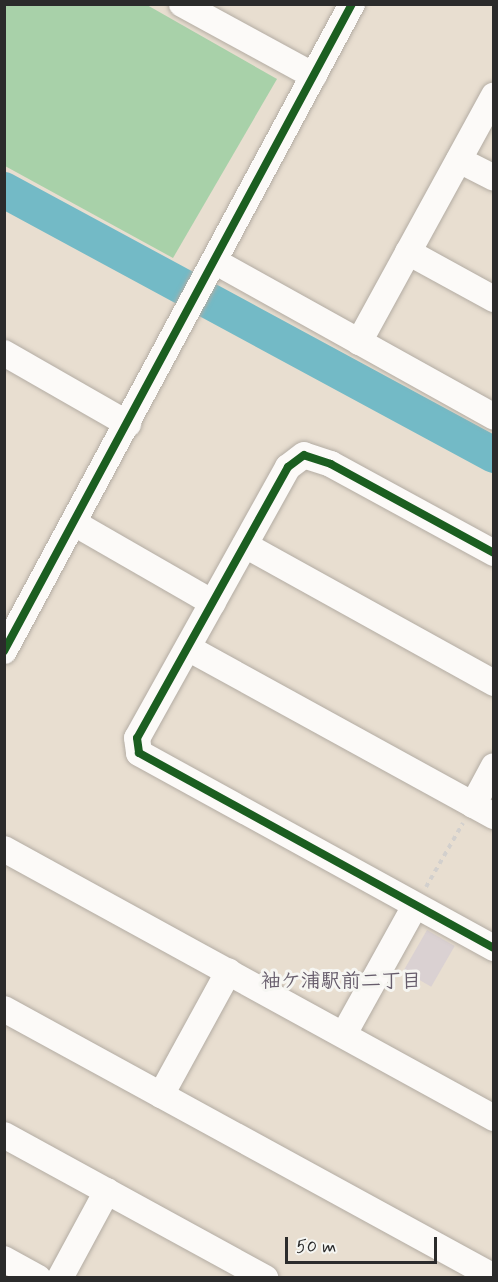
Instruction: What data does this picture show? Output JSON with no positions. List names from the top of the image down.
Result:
{
  "districts": ["袖ケ浦駅前二丁目"],
  "scale_bar": "50 m"
}
